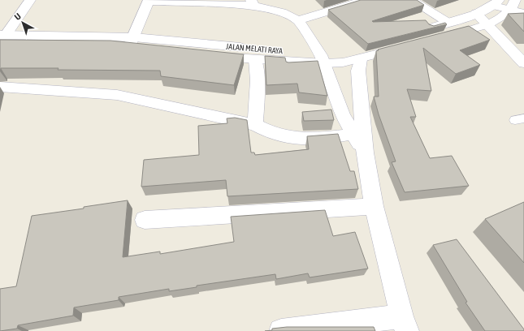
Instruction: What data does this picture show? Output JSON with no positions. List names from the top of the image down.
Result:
{
  "streets": {
    "street": ["JALAN MELATI RAYA"]
  },
  "north": "top left"
}
